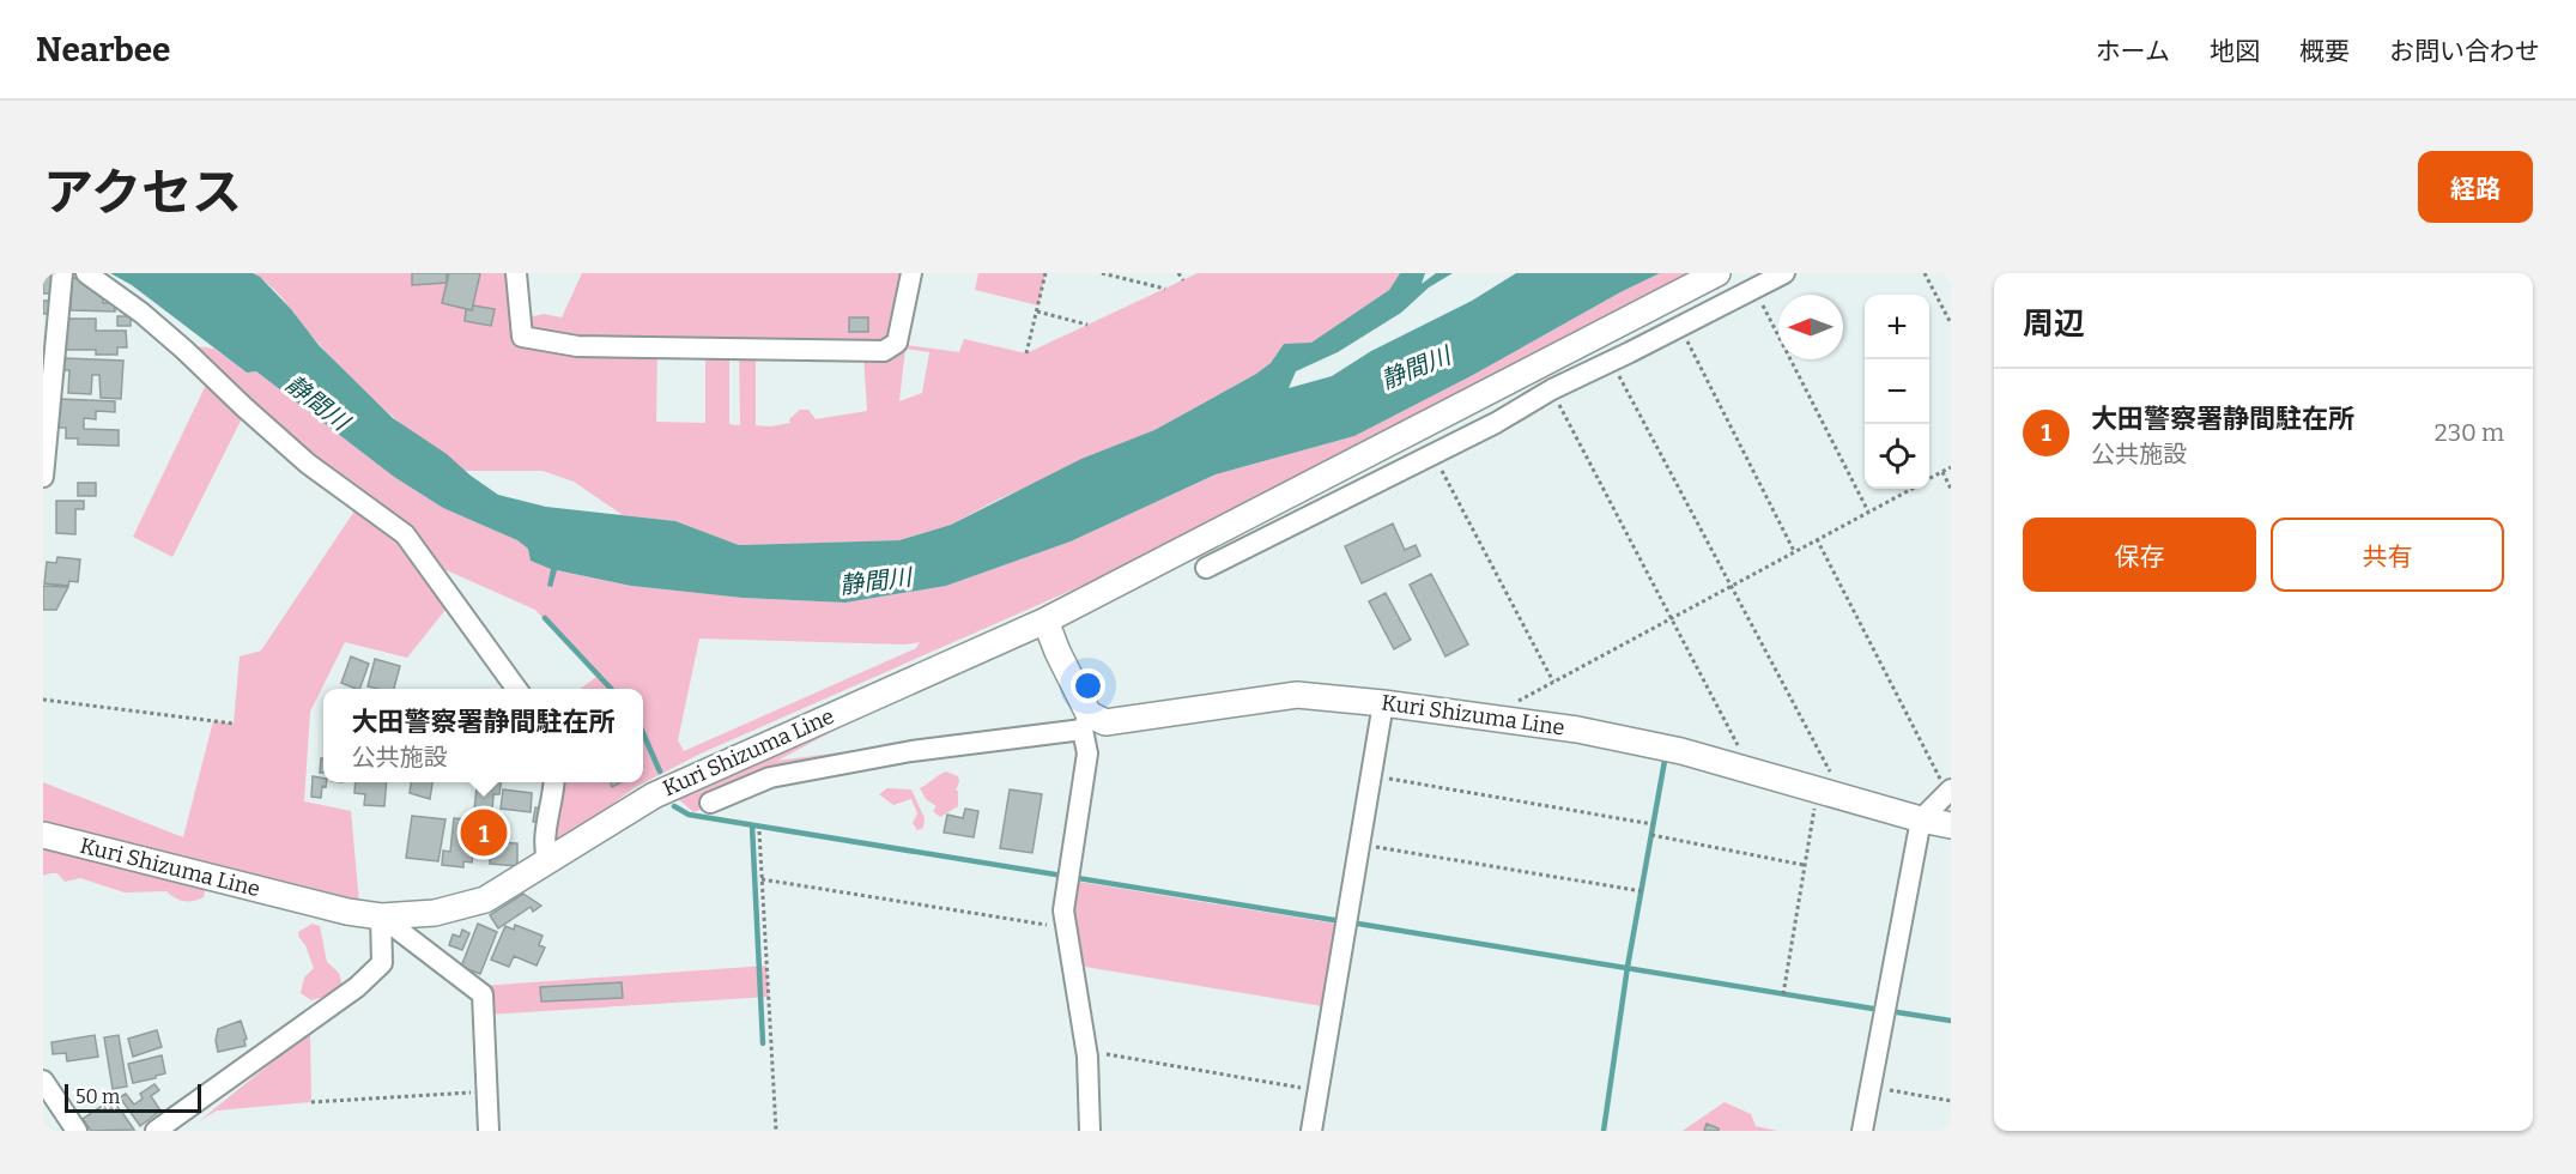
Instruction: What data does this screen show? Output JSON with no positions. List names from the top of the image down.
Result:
{
  "streets": {
    "main road": ["Kuri Shizuma Line"]
  },
  "water": ["静間川"],
  "scale_bar": "50 m",
  "north": "left",
  "page": {
    "header": "Nearbee",
    "nav": [
      "ホーム",
      "地図",
      "概要",
      "お問い合わせ"
    ],
    "title": "アクセス",
    "buttons": [
      "経路",
      ["保存", "共有"]
    ],
    "heading": "周辺",
    "map_buttons": ["+", "−"],
    "list": [
      {
        "mark": "1",
        "name": "大田警察署静間駐在所",
        "note": "公共施設",
        "value": "230 m"
      }
    ],
    "popup": ["大田警察署静間駐在所", "公共施設"],
    "pins": "1",
    "scale": "50 m"
  }
}
